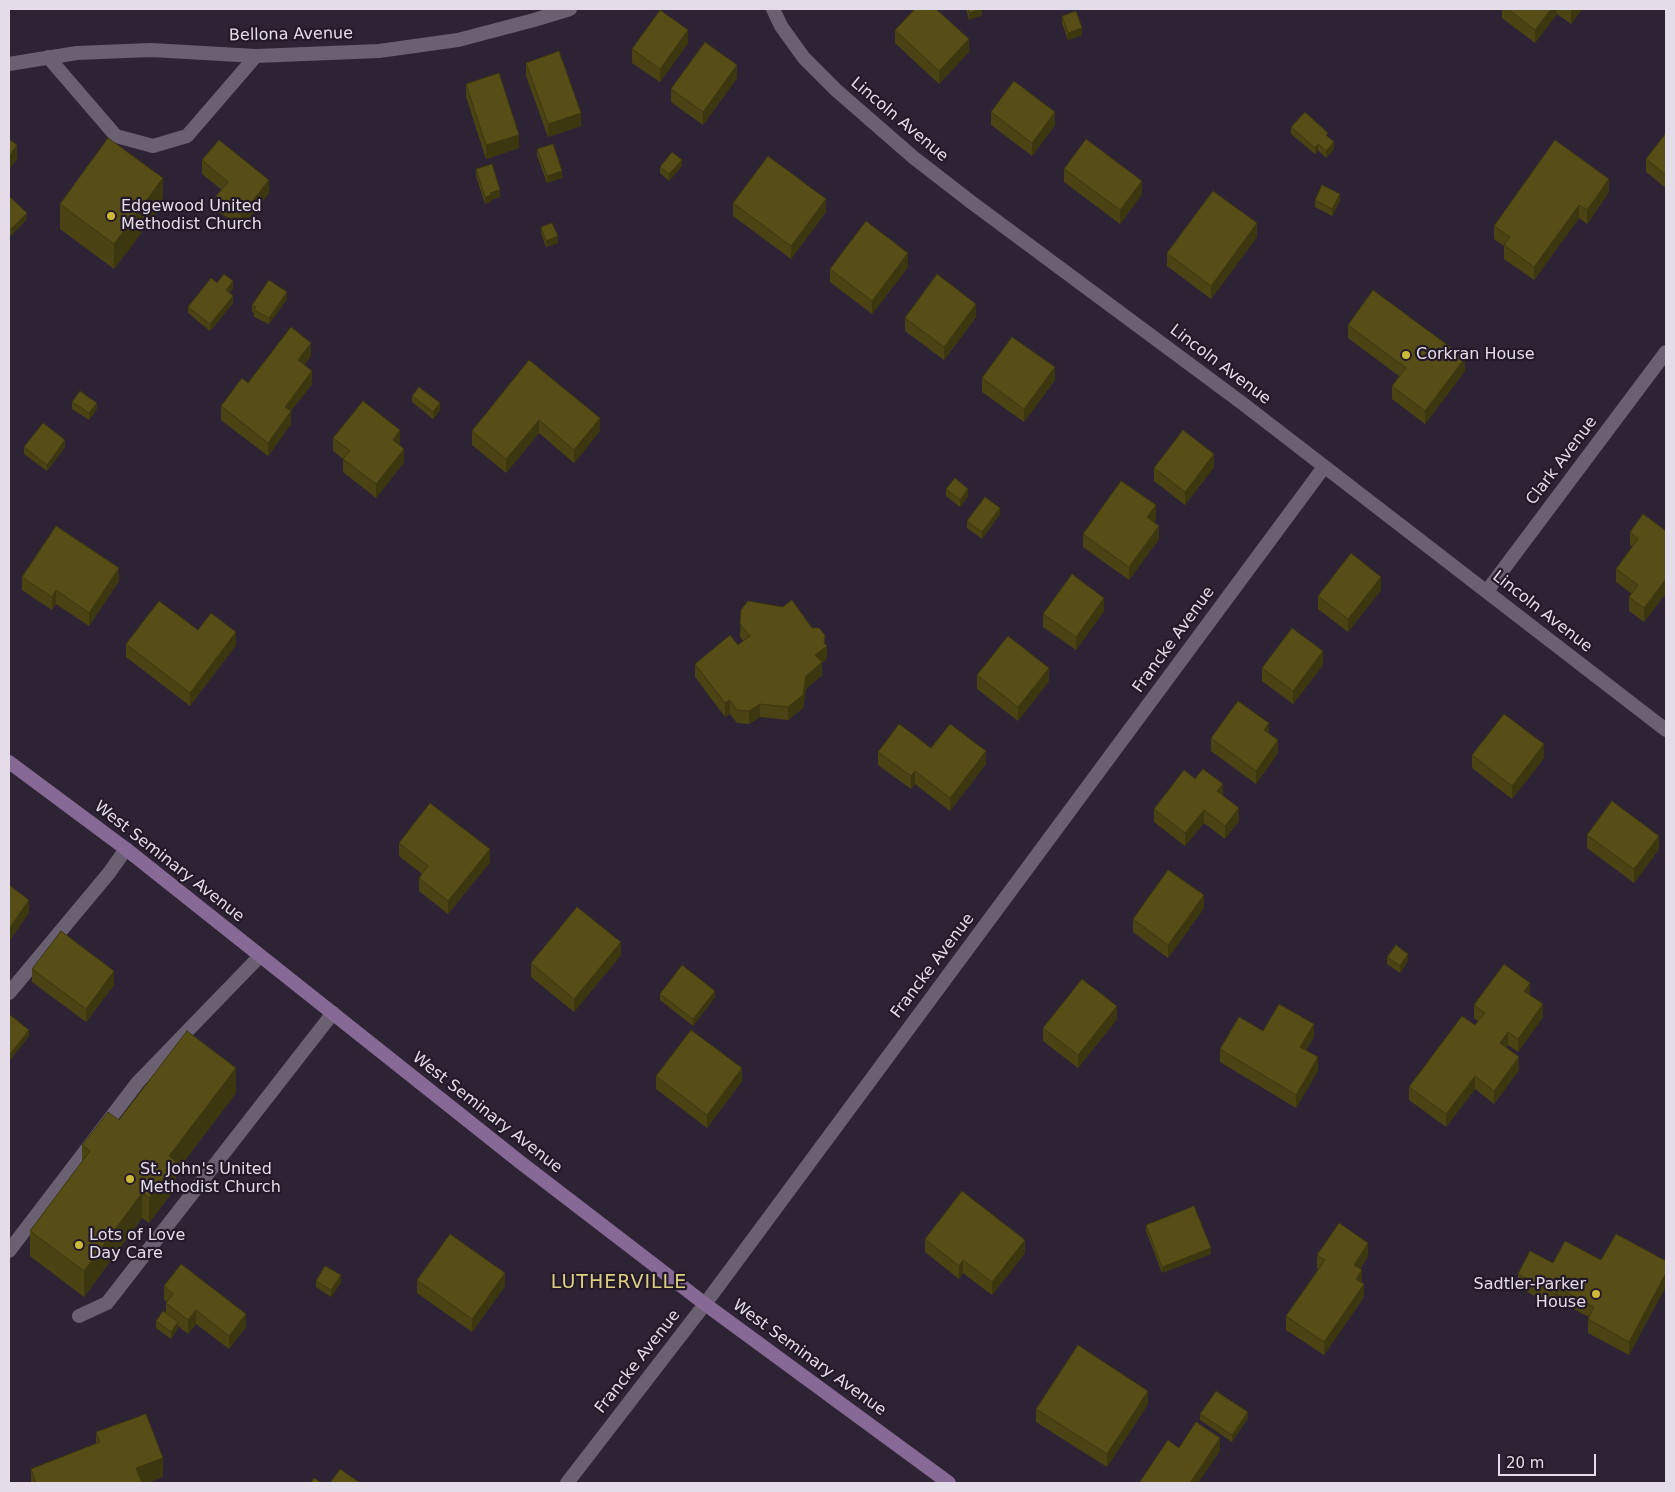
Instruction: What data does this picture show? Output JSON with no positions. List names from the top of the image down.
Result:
{
  "streets": {
    "main road": ["West Seminary Avenue"],
    "street": [
      "Bellona Avenue",
      "Lincoln Avenue",
      "Clark Avenue",
      "Francke Avenue"
    ]
  },
  "crossings": [
    ["Lincoln Avenue", "Clark Avenue"],
    ["Lincoln Avenue", "Francke Avenue"],
    ["Francke Avenue", "West Seminary Avenue"]
  ],
  "districts": ["LUTHERVILLE"],
  "places": [
    "Edgewood United Methodist Church",
    "Corkran House",
    "St. John's United Methodist Church",
    "Lots of Love Day Care",
    "Sadtler-Parker House"
  ],
  "scale_bar": "20 m"
}
